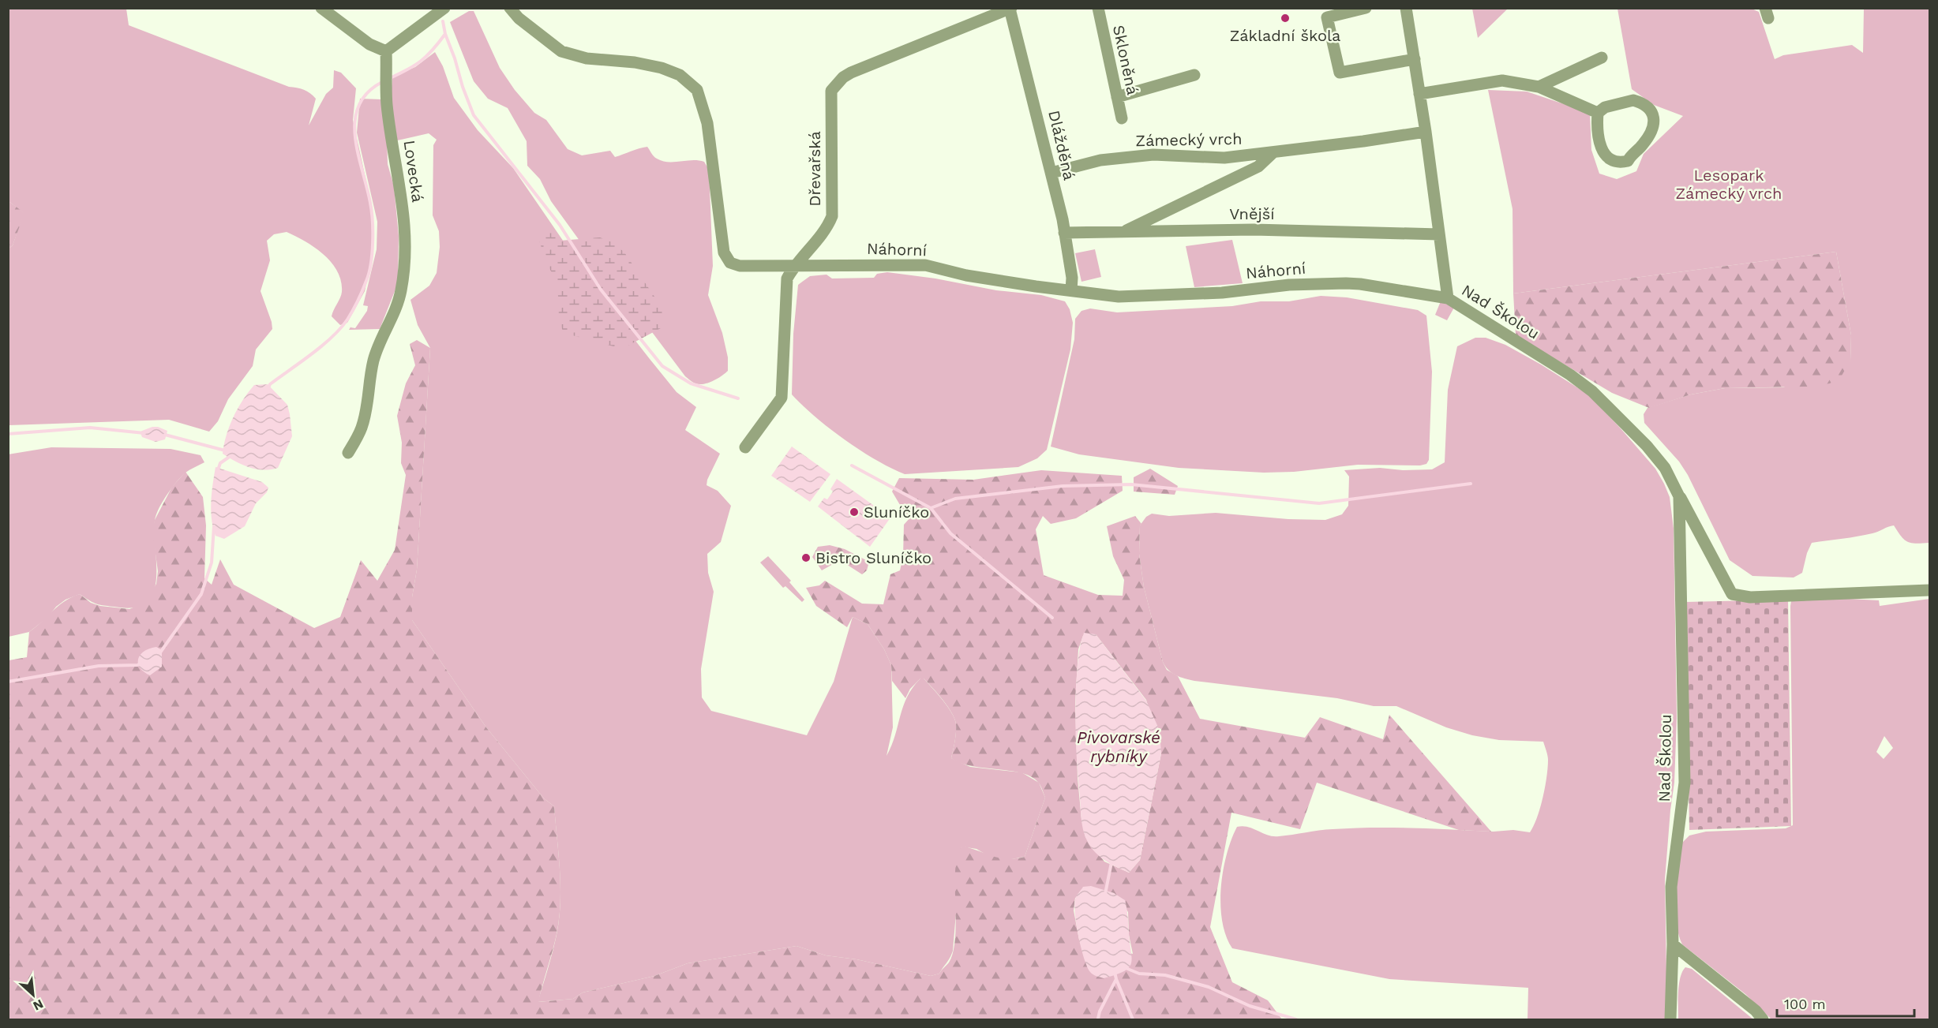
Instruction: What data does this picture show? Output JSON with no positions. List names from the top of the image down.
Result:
{
  "streets": {
    "street": [
      "Skloněná",
      "Zámecký vrch",
      "Dlážděná",
      "Dřevařská",
      "Lovecká",
      "Vnější",
      "Náhorní",
      "Nad Školou"
    ]
  },
  "crossings": [
    ["Zámecký vrch", "Dlážděná"],
    ["Zámecký vrch", "Vnější"],
    ["Zámecký vrch", "Nad Školou"],
    ["Dlážděná", "Dřevařská"],
    ["Dlážděná", "Vnější"],
    ["Dlážděná", "Náhorní"],
    ["Dřevařská", "Náhorní"],
    ["Vnější", "Nad Školou"],
    ["Náhorní", "Nad Školou"]
  ],
  "water": ["Pivovarské rybníky"],
  "parks": ["Lesopark Zámecký vrch"],
  "places": ["Základní škola", "Sluníčko", "Bistro Sluníčko"],
  "scale_bar": "100 m",
  "north": "bottom right"
}
